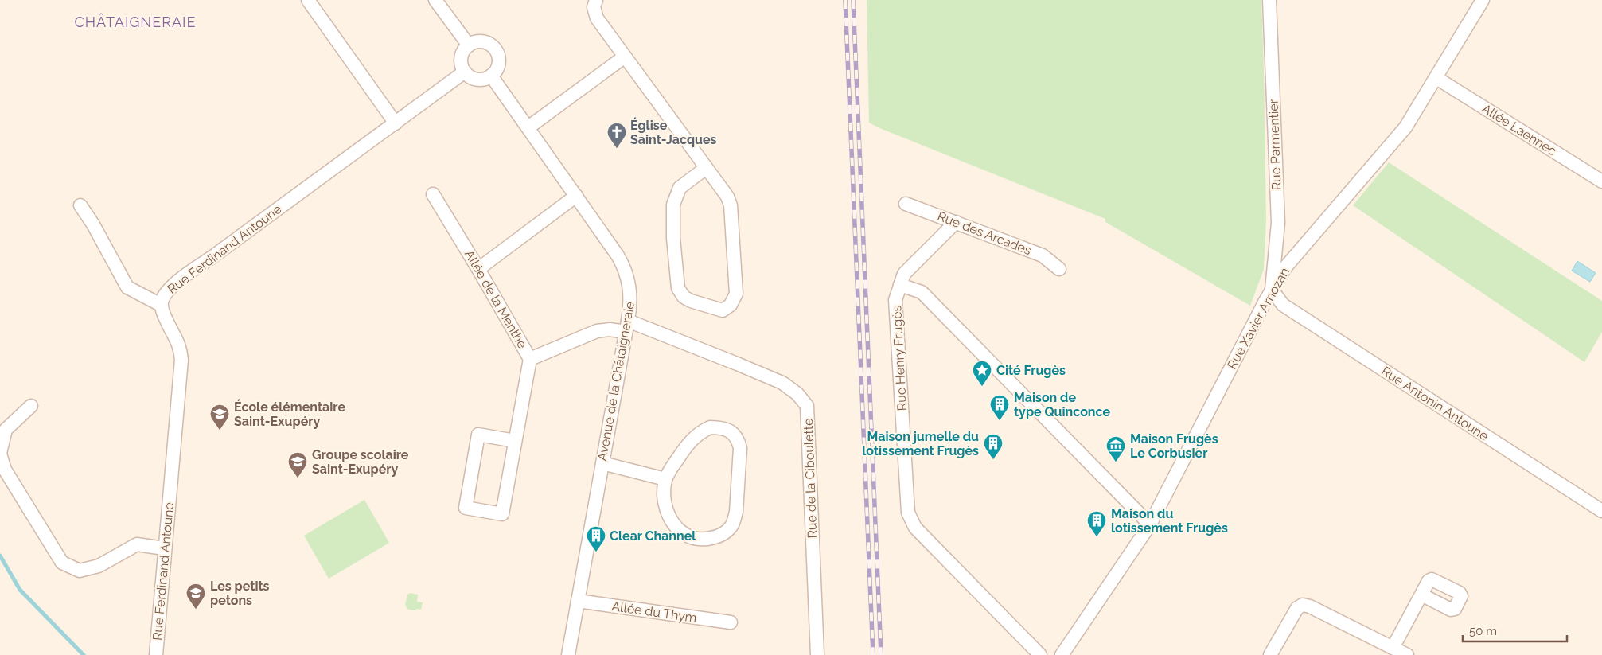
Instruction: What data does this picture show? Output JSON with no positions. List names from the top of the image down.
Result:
{
  "streets": {
    "street": [
      "Allée Laennec",
      "Rue Parmentier",
      "Rue des Arcades",
      "Rue Ferdinand Antoune",
      "Allée de la Menthe",
      "Rue Xavier Arnozan",
      "Rue Henry Frugès",
      "Avenue de la Châtaigneraie",
      "Rue Antonin Antoune",
      "Rue de la Ciboulette",
      "Allée du Thym"
    ]
  },
  "crossings": [
    ["Allée Laennec", "Rue Xavier Arnozan"],
    ["Rue Parmentier", "Rue Xavier Arnozan"],
    ["Rue Parmentier", "Rue Antonin Antoune"],
    ["Rue des Arcades", "Rue Henry Frugès"],
    ["Rue Ferdinand Antoune", "Avenue de la Châtaigneraie"],
    ["Allée de la Menthe", "Avenue de la Châtaigneraie"],
    ["Allée de la Menthe", "Rue de la Ciboulette"],
    ["Rue Xavier Arnozan", "Rue Antonin Antoune"],
    ["Avenue de la Châtaigneraie", "Rue de la Ciboulette"],
    ["Avenue de la Châtaigneraie", "Allée du Thym"]
  ],
  "districts": ["CHÂTAIGNERAIE"],
  "places": {
    "church": ["Église Saint-Jacques"],
    "place": ["Cité Frugès"],
    "building": [
      "Maison de type Quinconce",
      "Maison jumelle du lotissement Frugès",
      "Maison du lotissement Frugès",
      "Clear Channel"
    ],
    "school or university": ["École élémentaire Saint-Exupéry", "Groupe scolaire Saint-Exupéry", "Les petits petons"],
    "museum": ["Maison Frugès Le Corbusier"]
  },
  "scale_bar": "50 m"
}
